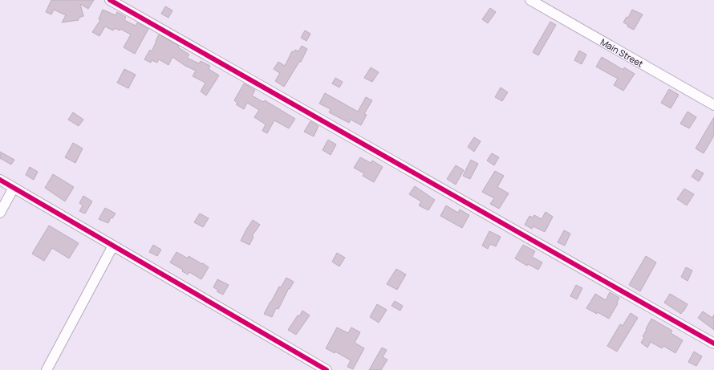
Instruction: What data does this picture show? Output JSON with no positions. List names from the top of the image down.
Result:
{
  "streets": {
    "street": ["Main Street"]
  }
}
